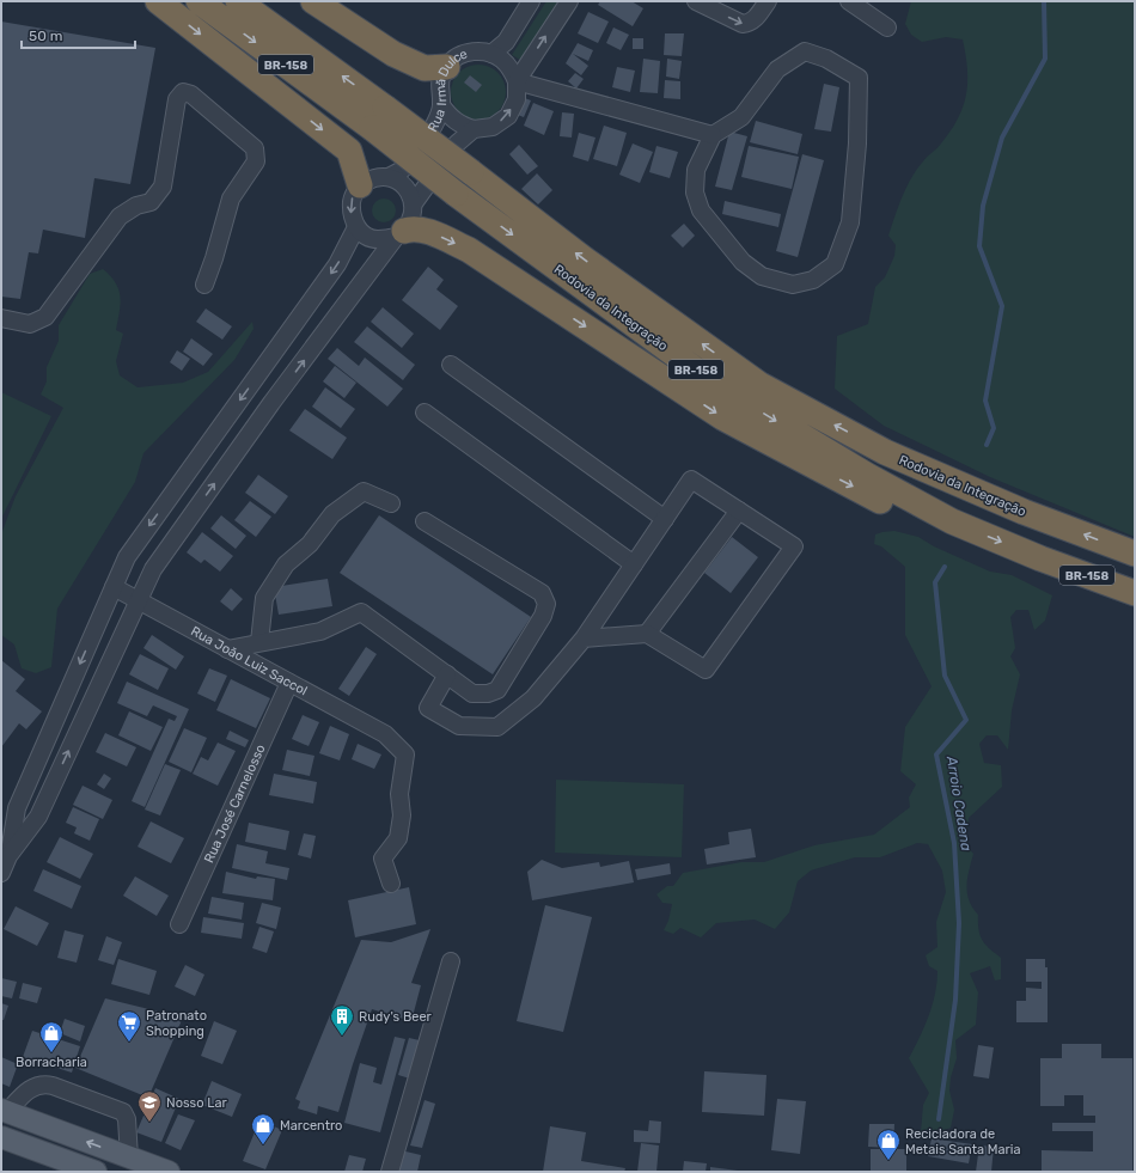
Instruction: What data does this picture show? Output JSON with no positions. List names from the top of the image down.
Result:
{
  "streets": {
    "highway": ["BR-158", "Rodovia da Integração"],
    "street": ["Rua Irmã Dulce", "Rua João Luiz Saccol", "Rua José Carnelosso"]
  },
  "crossings": [
    ["Rua João Luiz Saccol", "Rua José Carnelosso"]
  ],
  "water": ["Arroio Cadena"],
  "places": {
    "building": ["Rudy's Beer"],
    "supermarket": ["Patronato Shopping"],
    "shop": ["Borracharia", "Marcentro", "Recicladora de Metais Santa Maria"],
    "school or university": ["Nosso Lar"]
  },
  "scale_bar": "50 m"
}
